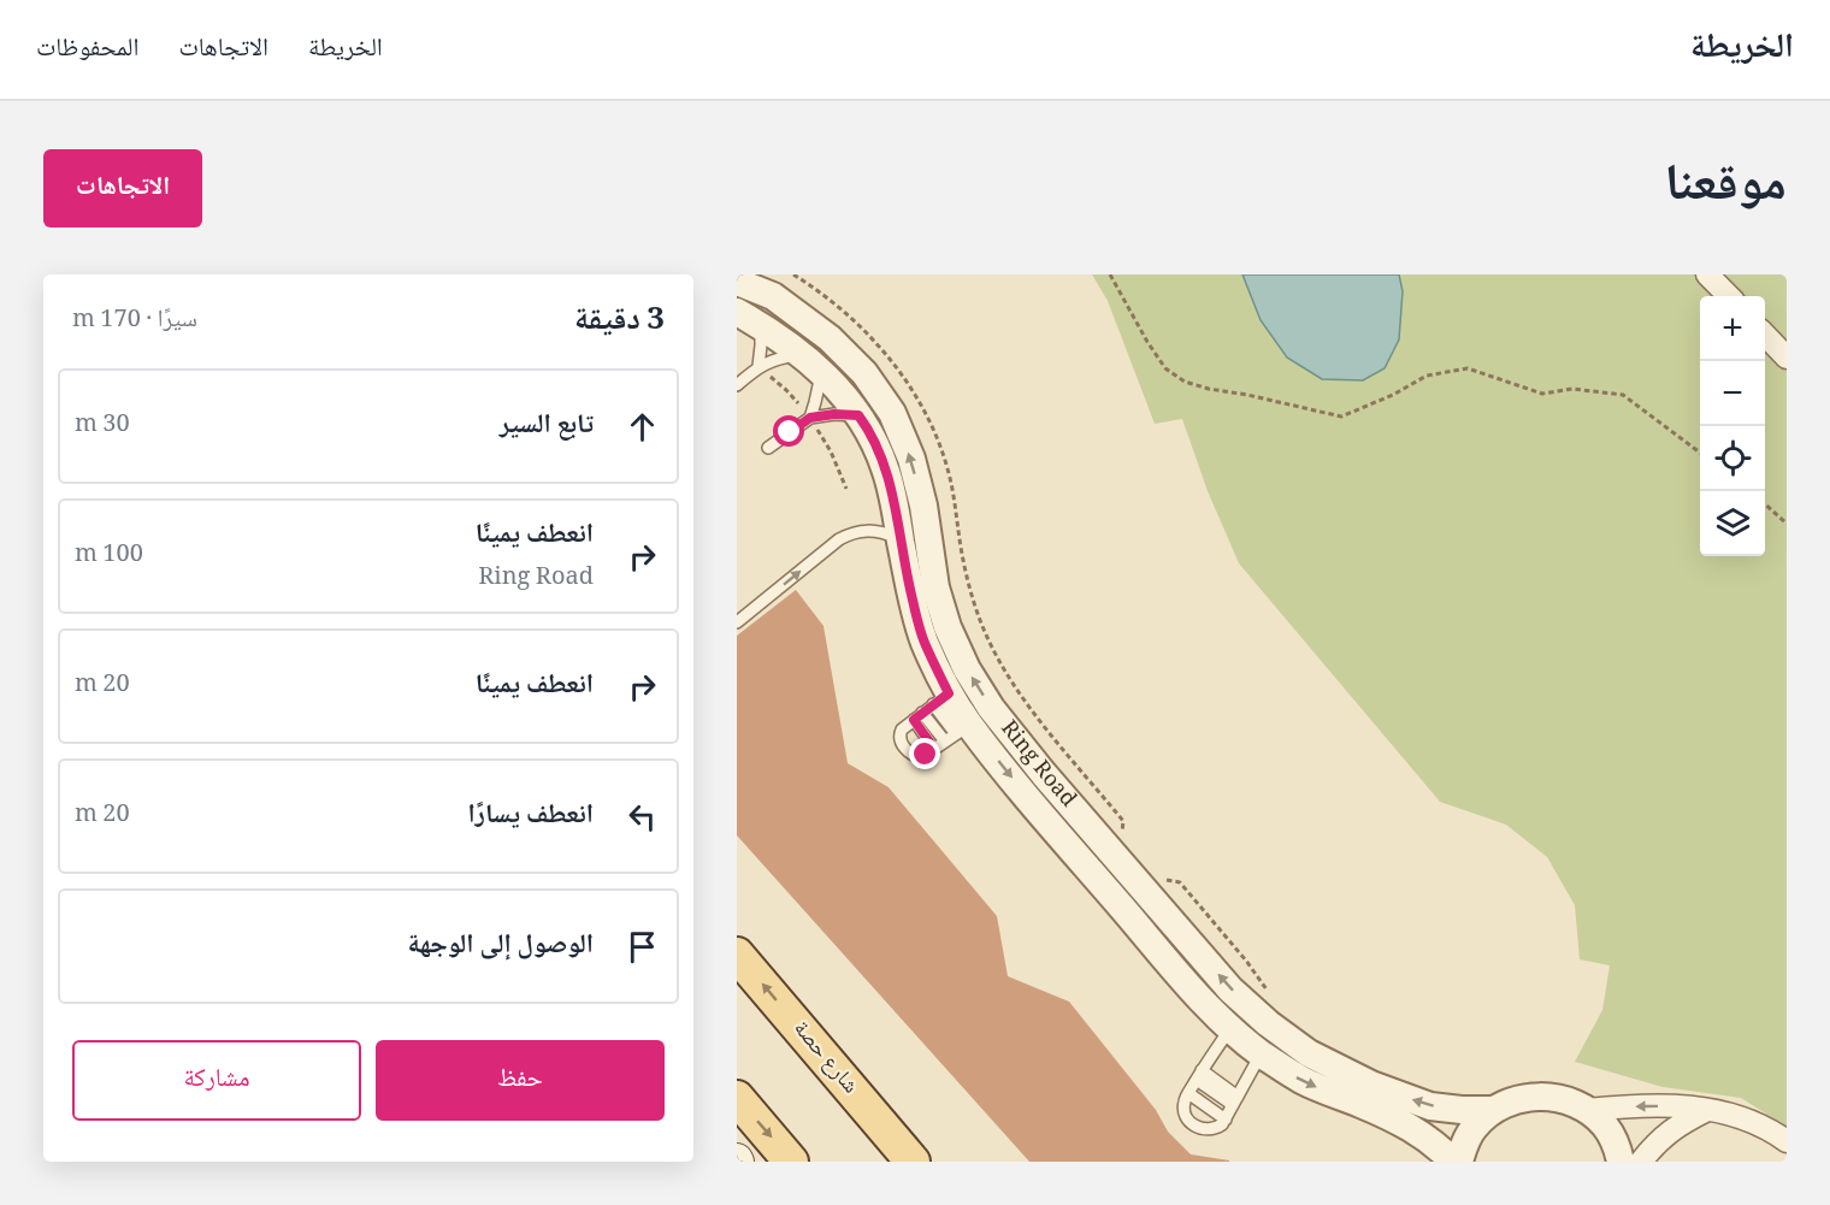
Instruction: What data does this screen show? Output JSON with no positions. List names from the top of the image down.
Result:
{
  "streets": {
    "main road": ["شارع حصة"],
    "street": ["Ring Road"]
  },
  "page": {
    "header": "الخريطة",
    "nav": ["الخريطة", "الاتجاهات", "المحفوظات"],
    "title": "موقعنا",
    "buttons": [
      "الاتجاهات",
      ["حفظ", "مشاركة"]
    ],
    "heading": ["3 دقيقة", "سيرًا · 170 m"],
    "map_buttons": ["+", "−"],
    "list": [
      ["تابع السير", "30 m"],
      ["انعطف يمينًا", "Ring Road", "100 m"],
      ["انعطف يمينًا", "20 m"],
      ["انعطف يسارًا", "20 m"],
      "الوصول إلى الوجهة"
    ]
  }
}
